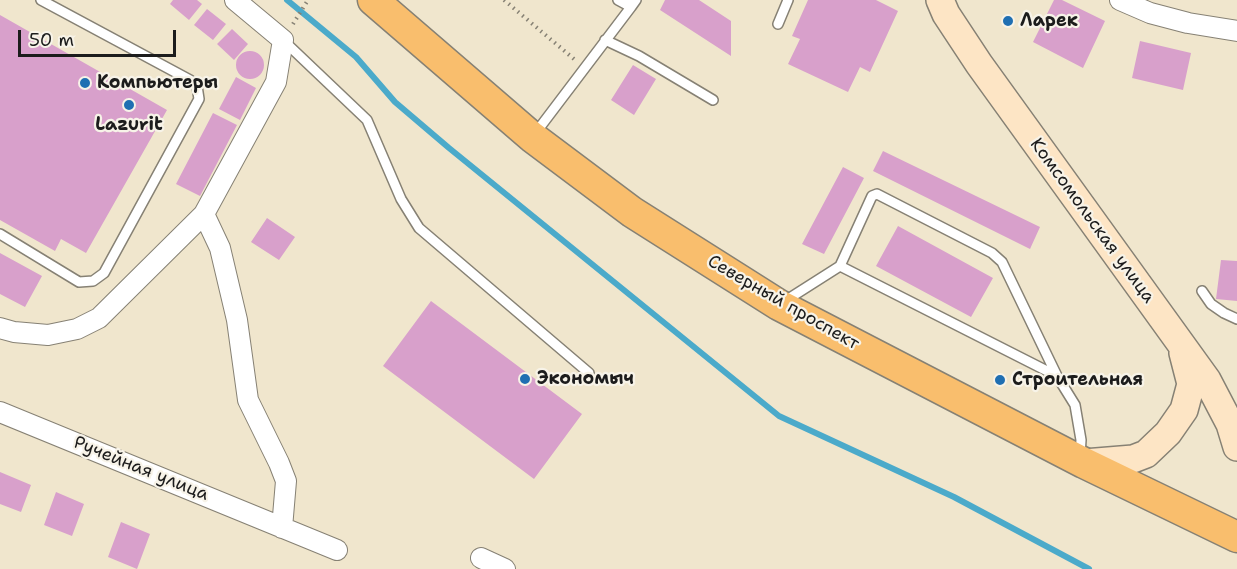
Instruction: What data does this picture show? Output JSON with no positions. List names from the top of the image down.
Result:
{
  "streets": {
    "main road": ["Комсомольская улица", "Северный проспект"],
    "street": ["Ручейная улица"]
  },
  "places": [
    "Ларек",
    "Компьютеры",
    "Lazurit",
    "Экономыч",
    "Строительная"
  ],
  "scale_bar": "50 m"
}
